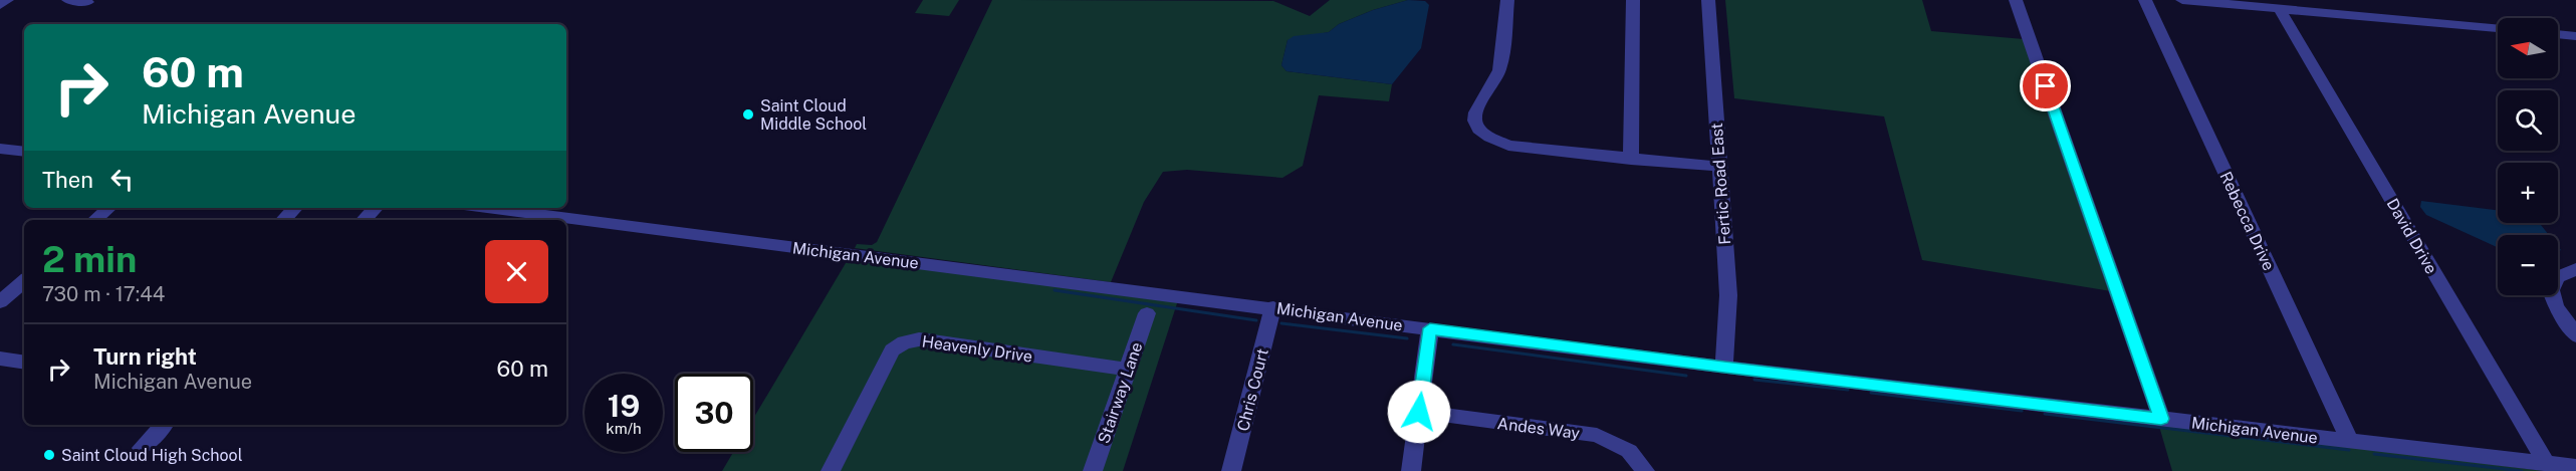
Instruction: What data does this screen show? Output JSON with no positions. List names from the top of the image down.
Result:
{
  "streets": {
    "street": [
      "Fertic Road East",
      "Rebecca Drive",
      "David Drive",
      "Michigan Avenue",
      "Heavenly Drive",
      "Chris Court",
      "Stairway Lane",
      "Andes Way"
    ]
  },
  "crossings": [
    ["Fertic Road East", "Michigan Avenue"],
    ["Rebecca Drive", "Michigan Avenue"],
    ["David Drive", "Michigan Avenue"],
    ["Michigan Avenue", "Chris Court"],
    ["Heavenly Drive", "Stairway Lane"]
  ],
  "places": ["Saint Cloud Middle School", "Saint Cloud High School"],
  "north": "left",
  "page": {
    "map_buttons": ["+", "−"],
    "turn": ["60 m", "Michigan Avenue"],
    "then": "Then",
    "heading": ["2 min", "730 m · 17:44"],
    "list": [
      {
        "name": "Turn right",
        "note": "Michigan Avenue",
        "value": "60 m"
      }
    ],
    "speed": "19 km/h",
    "limit": "30"
  }
}
